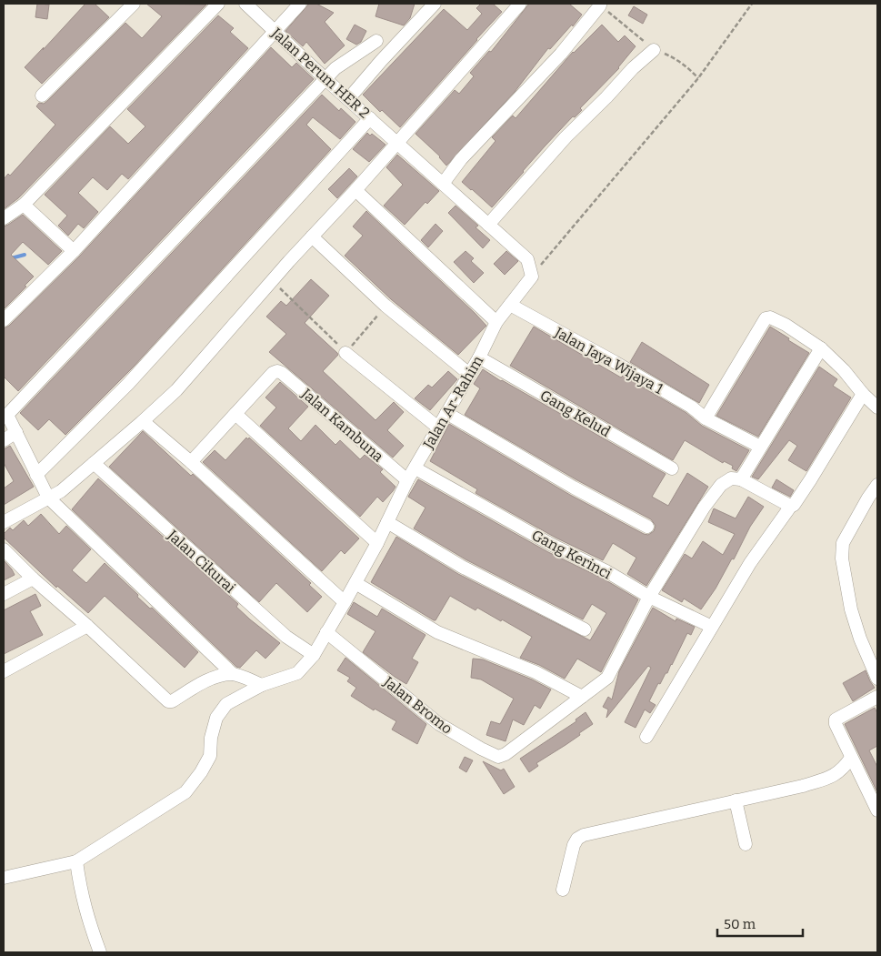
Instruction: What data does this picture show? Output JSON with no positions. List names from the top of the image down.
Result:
{
  "streets": {
    "street": [
      "Jalan Perum HER 2",
      "Jalan Jaya Wijaya 1",
      "Jalan Ar-Rahim",
      "Gang Kelud",
      "Jalan Kambuna",
      "Gang Kerinci",
      "Jalan Cikurai",
      "Jalan Bromo"
    ]
  },
  "crossings": [
    ["Jalan Perum HER 2", "Jalan Ar-Rahim"],
    ["Jalan Jaya Wijaya 1", "Jalan Ar-Rahim"],
    ["Jalan Ar-Rahim", "Gang Kelud"],
    ["Jalan Ar-Rahim", "Jalan Kambuna"],
    ["Jalan Ar-Rahim", "Gang Kerinci"],
    ["Jalan Ar-Rahim", "Jalan Cikurai"],
    ["Jalan Ar-Rahim", "Jalan Bromo"]
  ],
  "scale_bar": "50 m"
}
